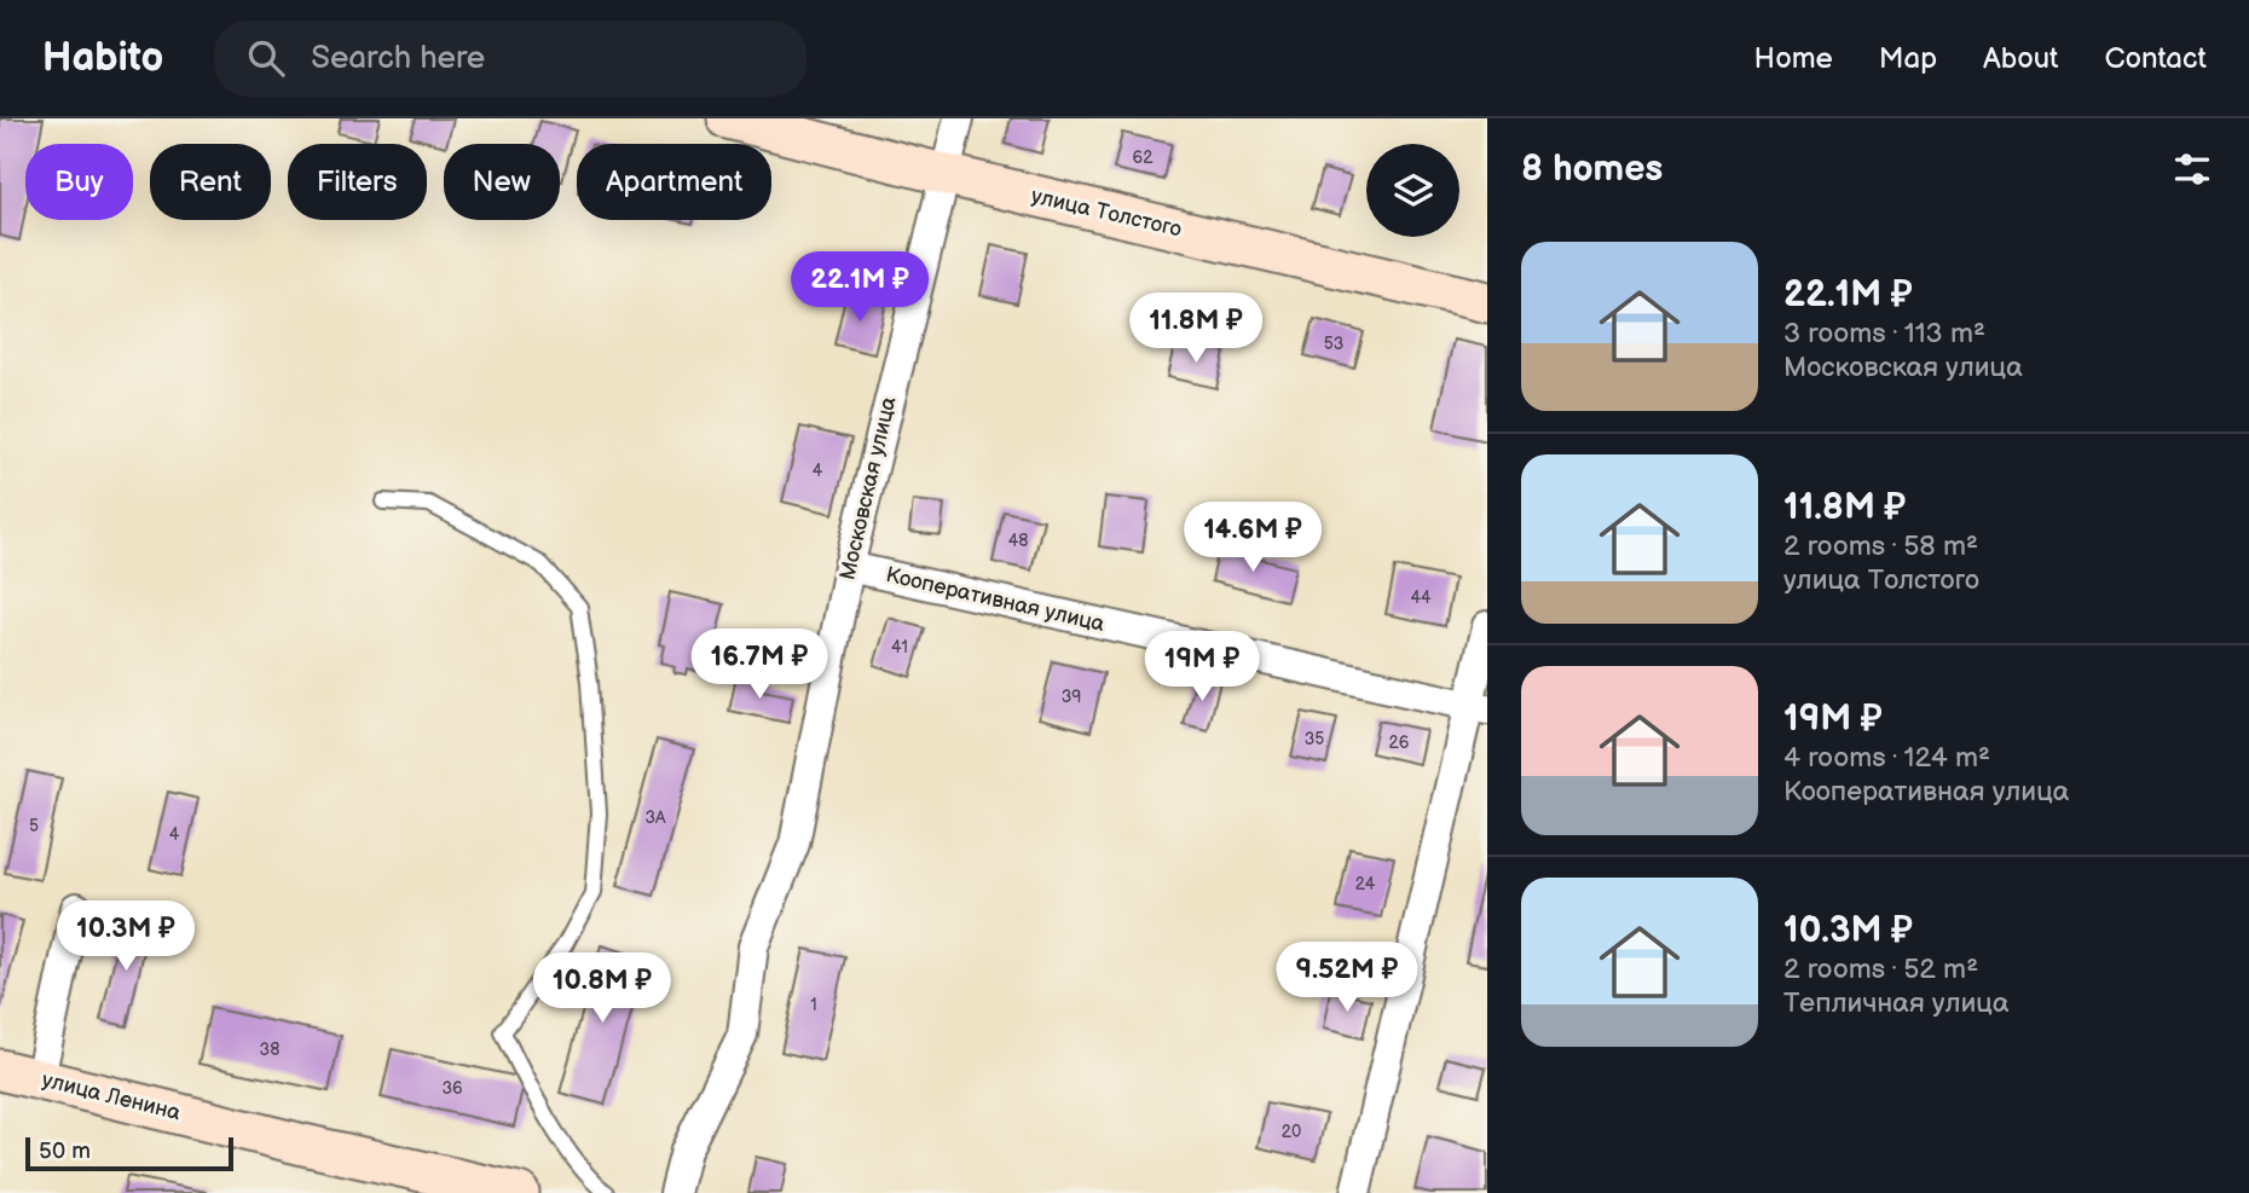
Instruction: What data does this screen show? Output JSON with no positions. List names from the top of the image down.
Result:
{
  "streets": {
    "street": [
      "улица Толстого",
      "Московская улица",
      "Кооперативная улица",
      "улица Ленина"
    ]
  },
  "crossings": [
    ["улица Толстого", "Московская улица"],
    ["Московская улица", "Кооперативная улица"]
  ],
  "house_numbers": [
    "62",
    "53",
    "4",
    "48",
    "44",
    "41",
    "39",
    "35",
    "26",
    "3А",
    "5",
    "4",
    "24",
    "1",
    "38",
    "36",
    "20"
  ],
  "scale_bar": "50 m",
  "page": {
    "header": "Habito",
    "search": "Search here",
    "nav": [
      "Home",
      "Map",
      "About",
      "Contact"
    ],
    "heading": "8 homes",
    "chip": [
      "Buy",
      "Rent",
      "Filters",
      "New",
      "Apartment"
    ],
    "list": [
      {
        "name": "22.1M ₽",
        "note": "3 rooms · 113 m² · Московская улица"
      },
      {
        "name": "11.8M ₽",
        "note": "2 rooms · 58 m² · улица Толстого"
      },
      {
        "name": "19M ₽",
        "note": "4 rooms · 124 m² · Кооперативная улица"
      },
      {
        "name": "10.3M ₽",
        "note": "2 rooms · 52 m² · Тепличная улица"
      }
    ],
    "price": [
      "22.1M ₽",
      "11.8M ₽",
      "14.6M ₽",
      "16.7M ₽",
      "19M ₽",
      "10.3M ₽",
      "9.52M ₽",
      "10.8M ₽"
    ],
    "scale": "50 m"
  }
}
